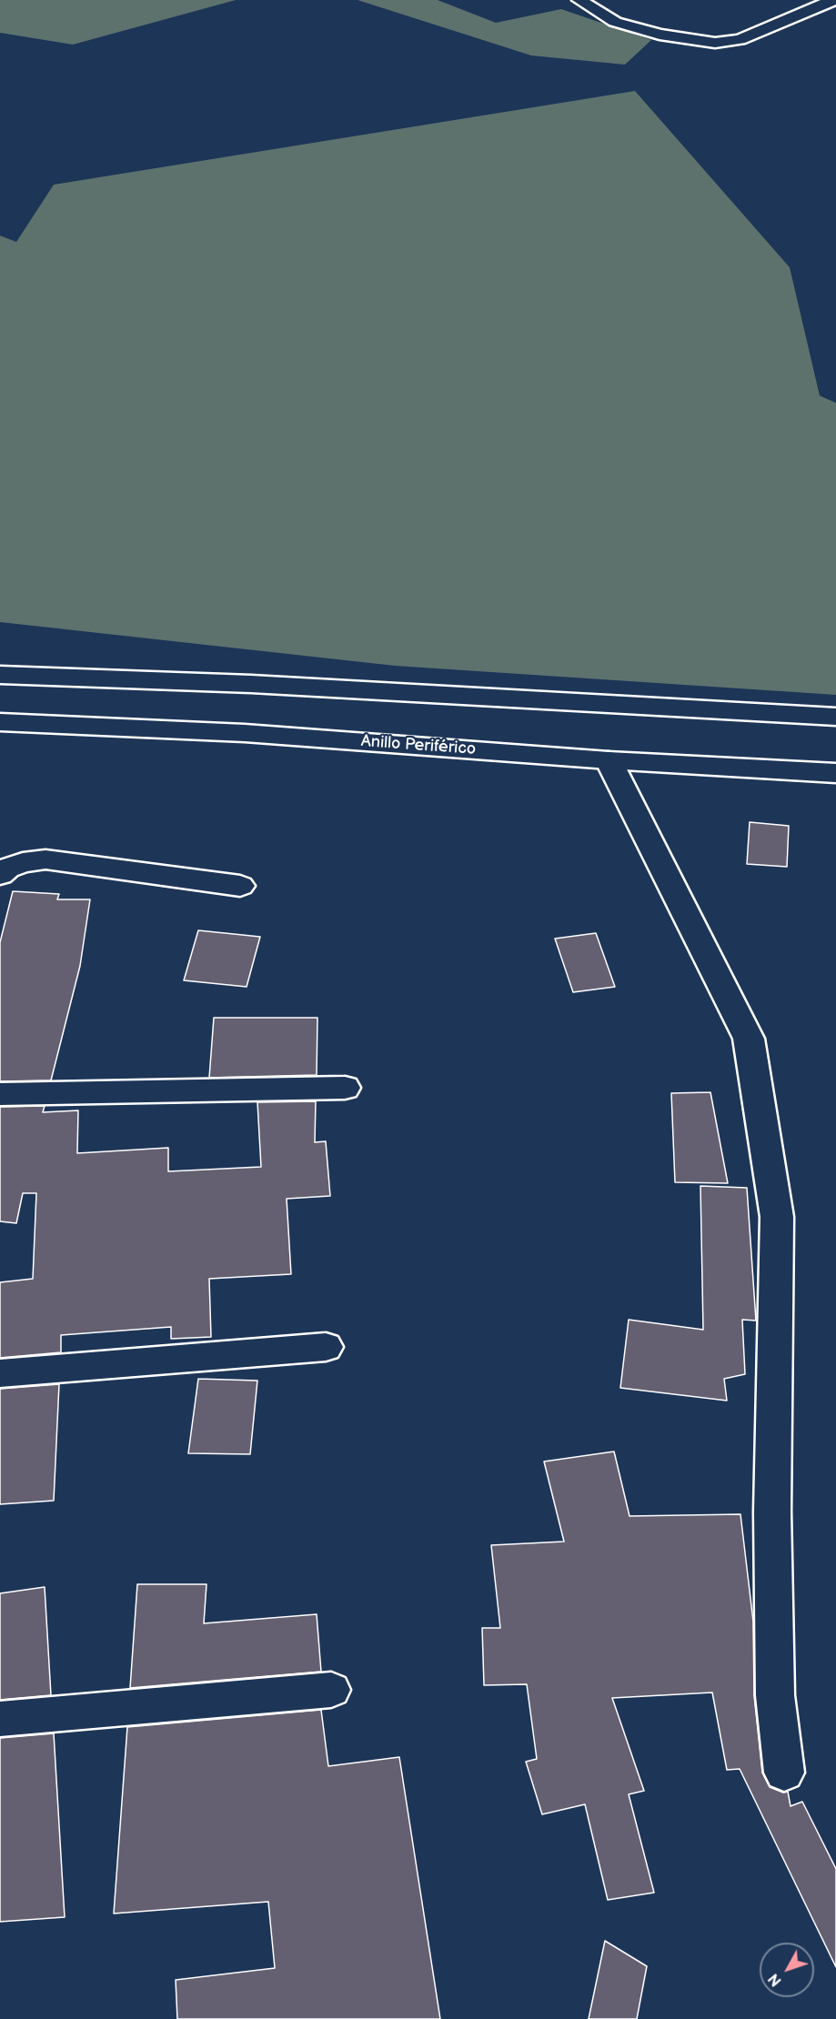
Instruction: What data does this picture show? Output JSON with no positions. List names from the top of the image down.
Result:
{
  "streets": {
    "main road": ["Anillo Periférico"]
  },
  "north": "bottom left"
}
